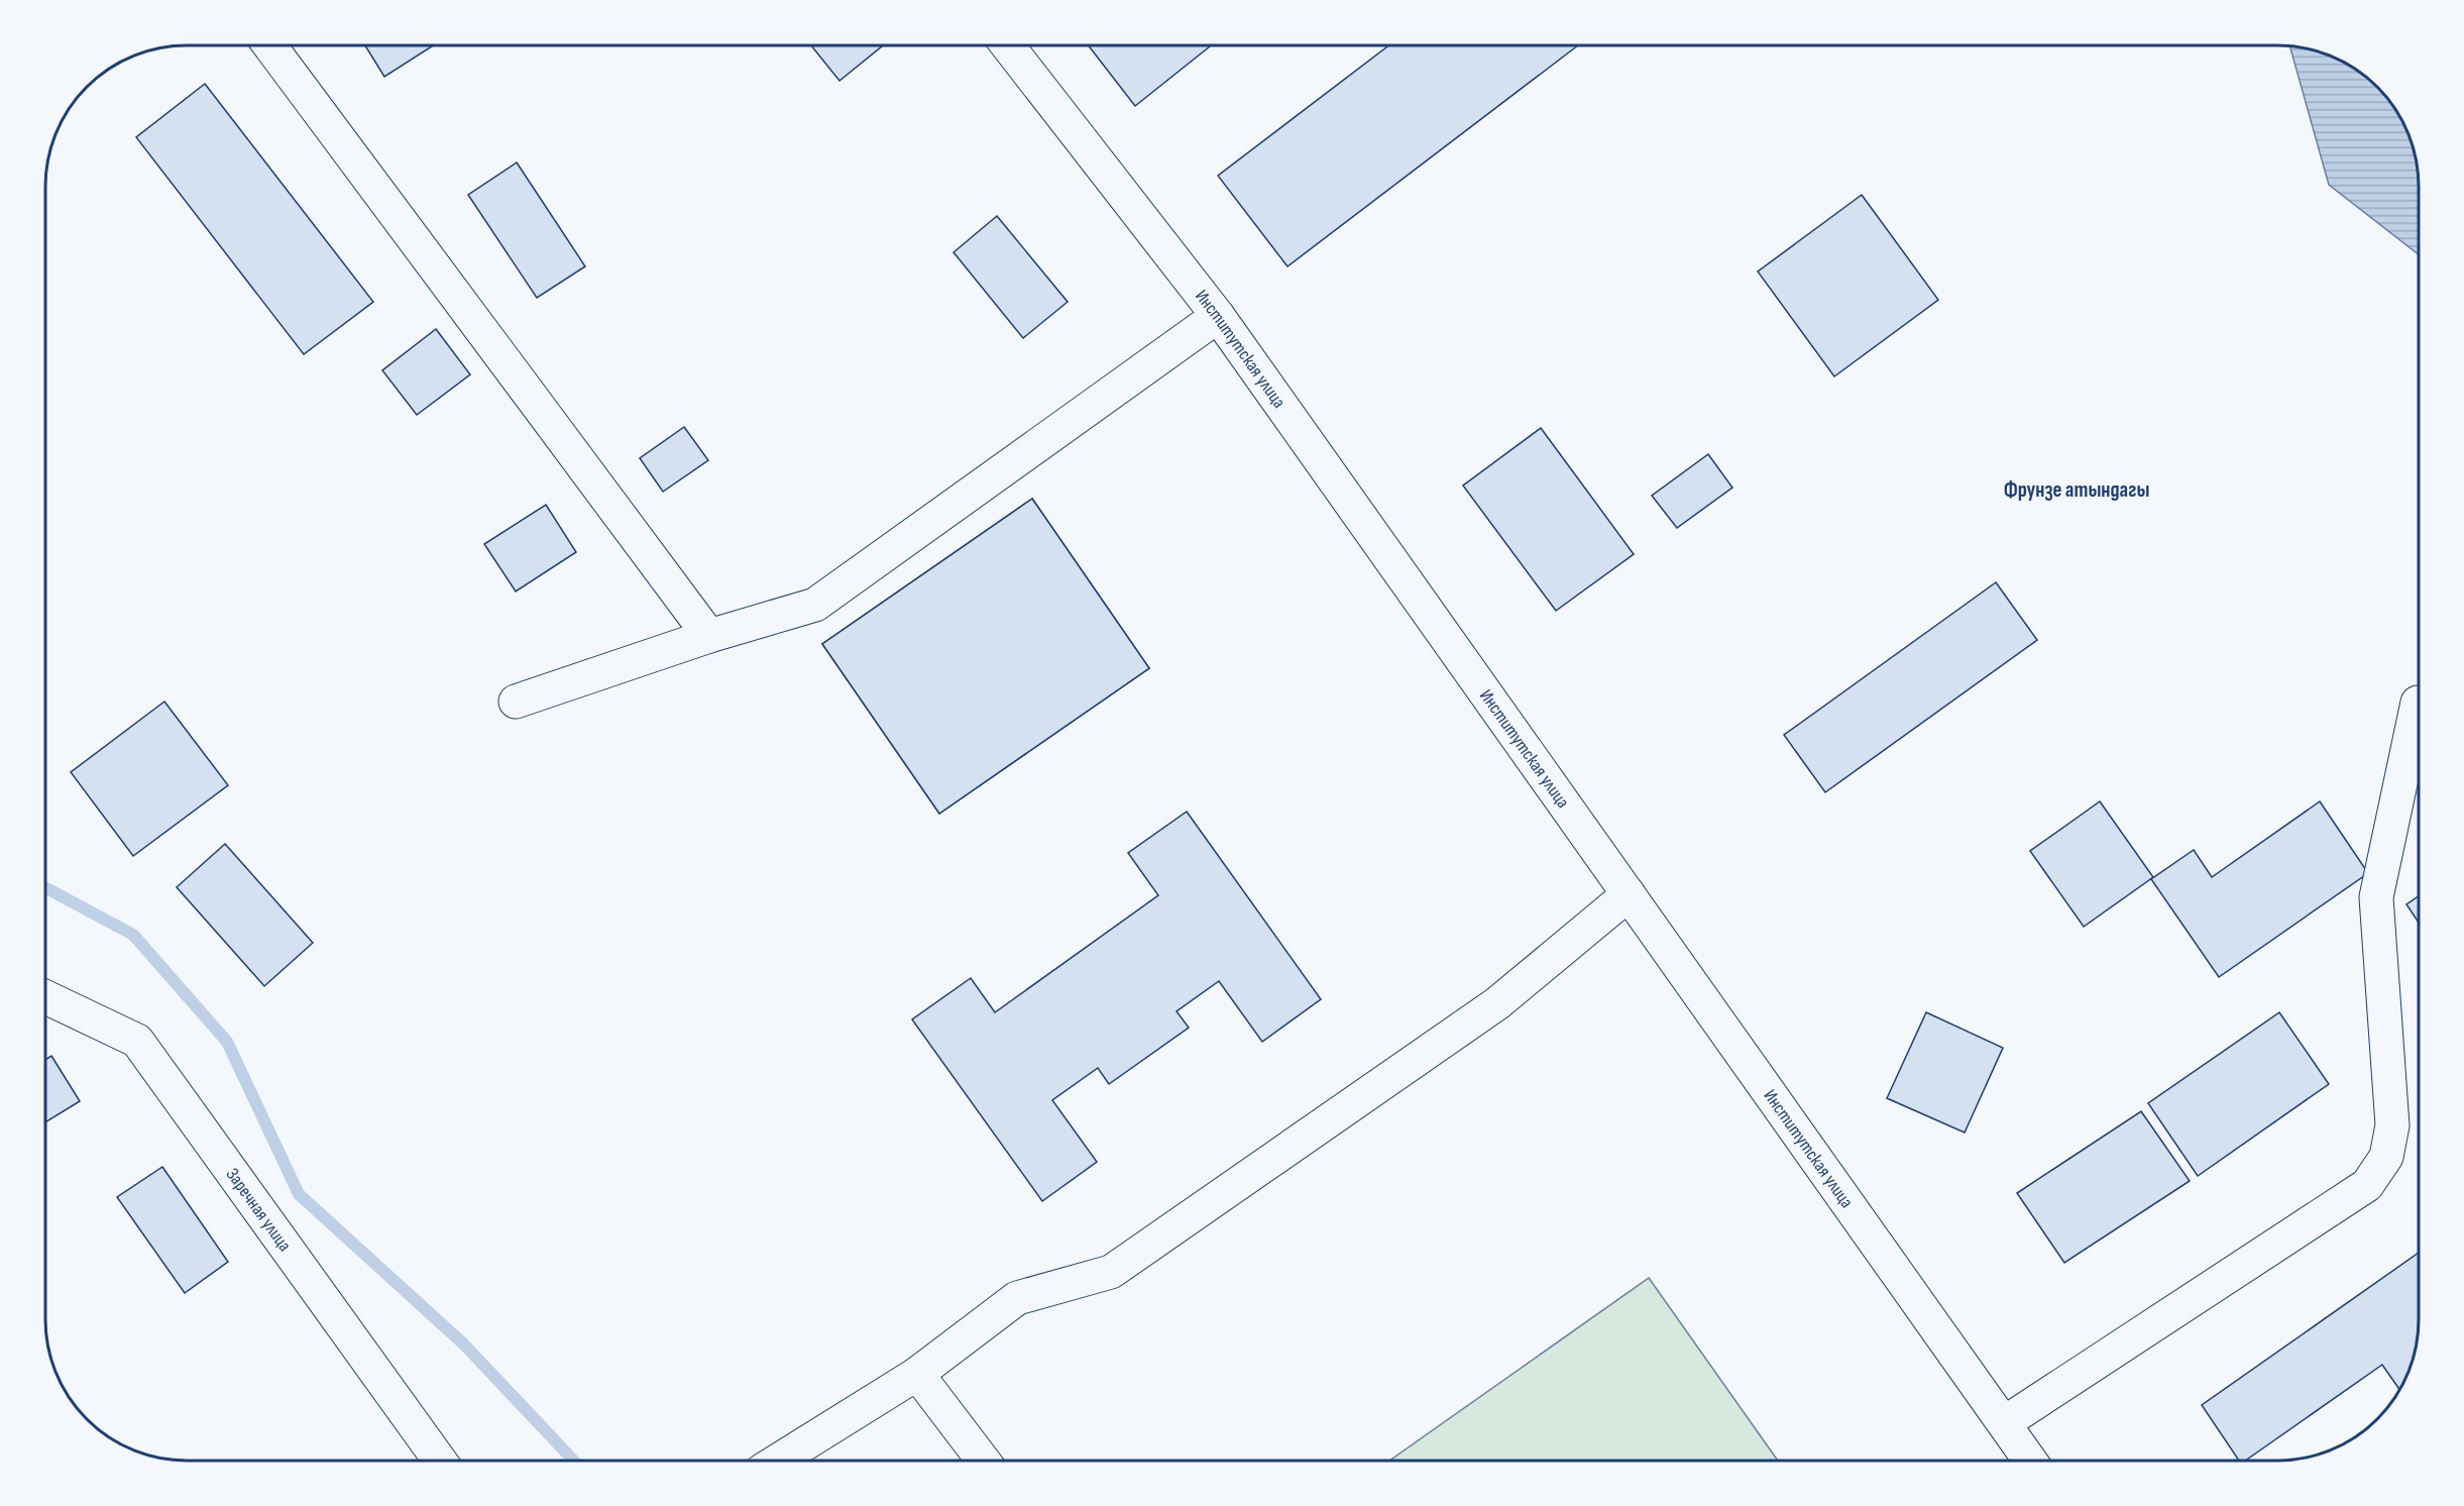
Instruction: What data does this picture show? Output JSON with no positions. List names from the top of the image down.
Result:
{
  "streets": {
    "street": ["Институтская улица", "Заречная улица"]
  },
  "districts": ["Фрунзе атындагы"]
}
